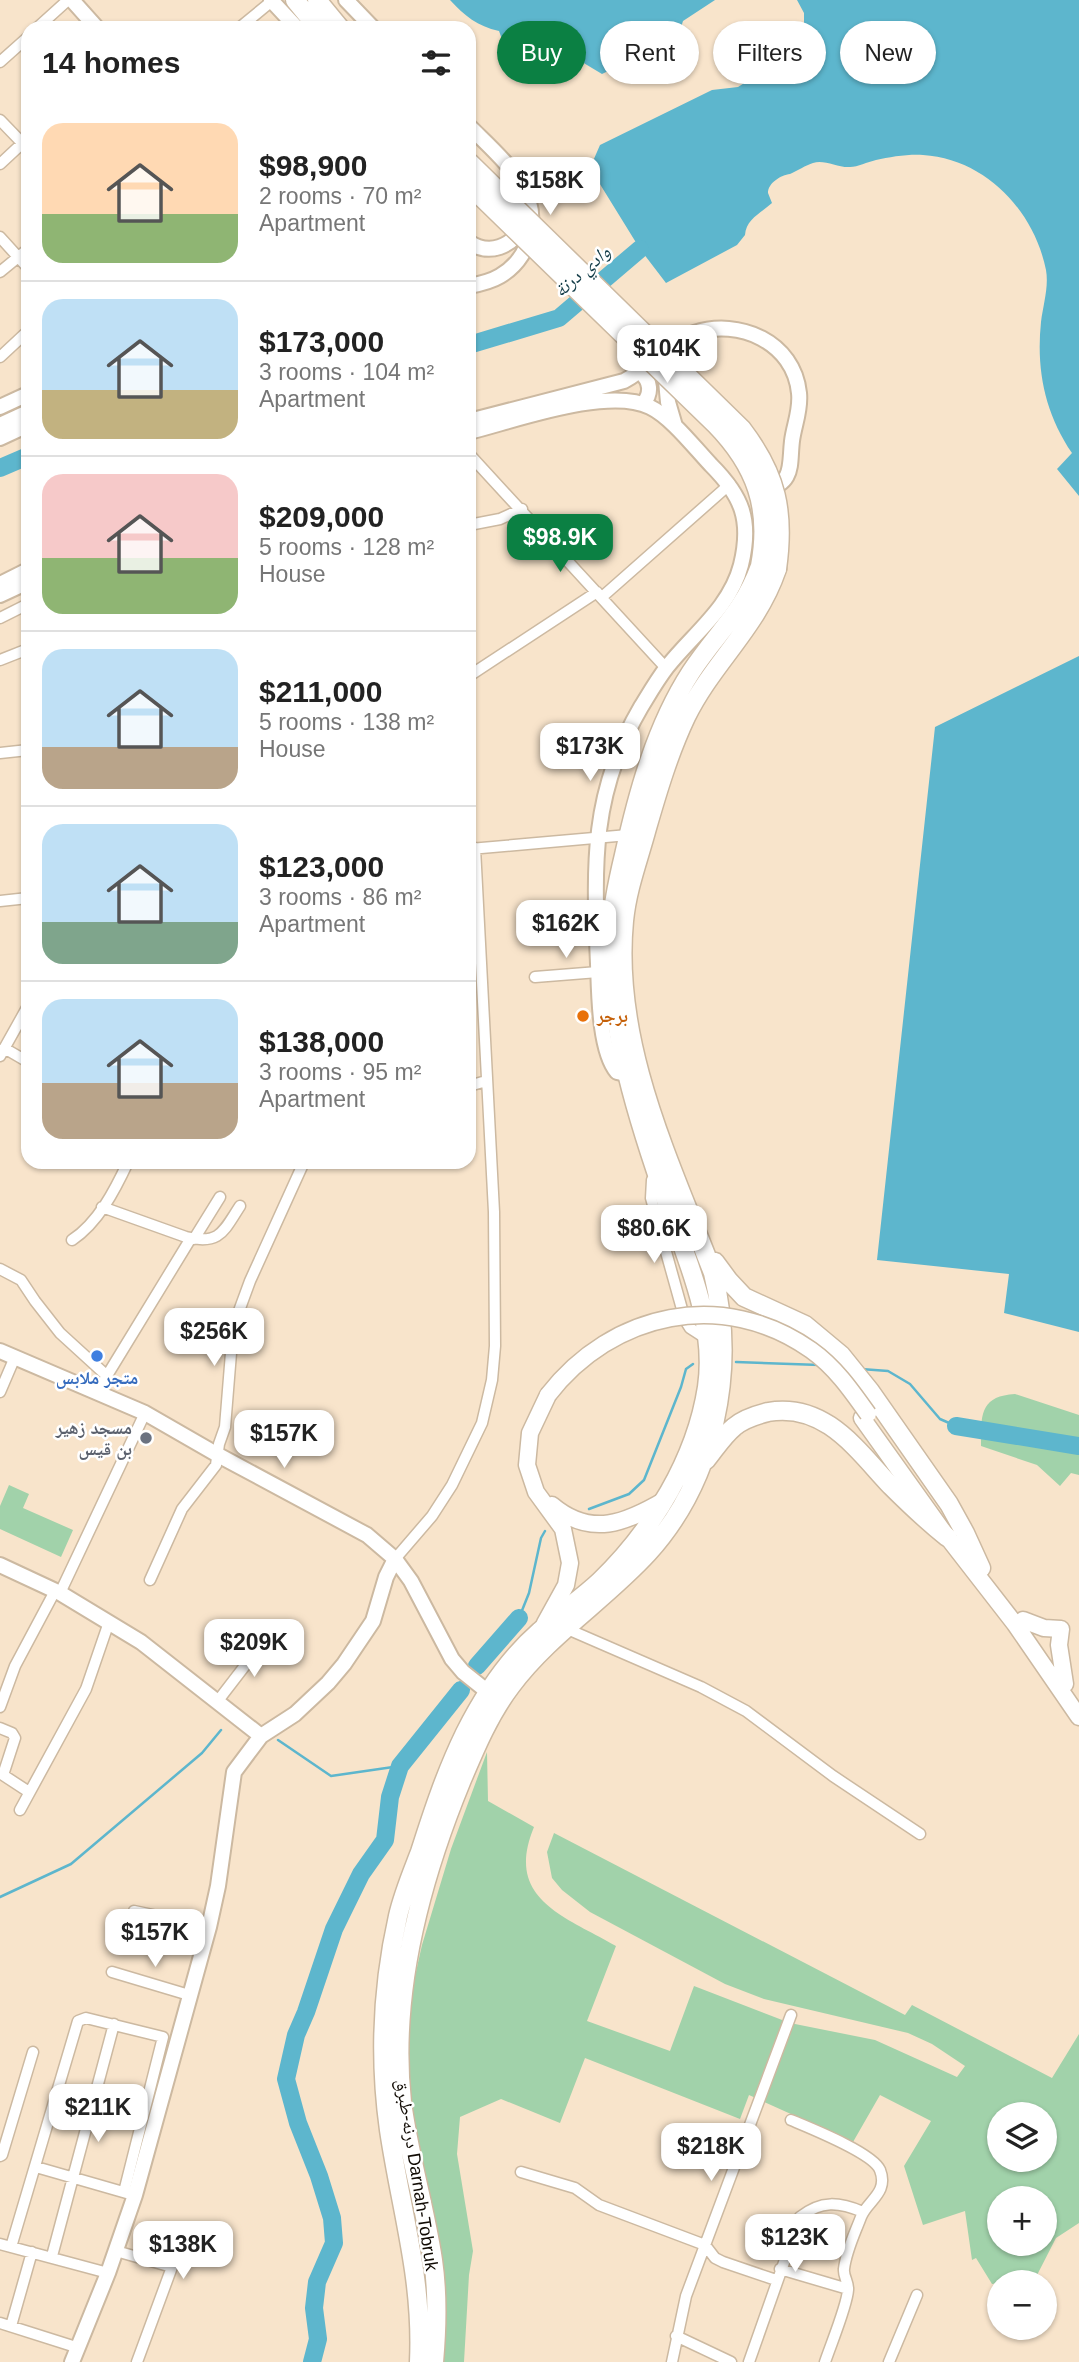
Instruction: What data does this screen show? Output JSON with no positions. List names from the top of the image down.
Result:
{
  "streets": {
    "highway": ["درنه-طبرق Darnah-Tobruk"]
  },
  "water": ["وادي درنة"],
  "places": ["برجر", "متجر ملابس", "مسجد زهير بن قيس"],
  "page": {
    "chip": [
      "Buy",
      "Rent",
      "Filters",
      "New"
    ],
    "heading": "14 homes",
    "list": [
      {
        "name": "$98,900",
        "note": "2 rooms · 70 m² · Apartment"
      },
      {
        "name": "$173,000",
        "note": "3 rooms · 104 m² · Apartment"
      },
      {
        "name": "$209,000",
        "note": "5 rooms · 128 m² · House"
      },
      {
        "name": "$211,000",
        "note": "5 rooms · 138 m² · House"
      },
      {
        "name": "$123,000",
        "note": "3 rooms · 86 m² · Apartment"
      },
      {
        "name": "$138,000",
        "note": "3 rooms · 95 m² · Apartment"
      }
    ],
    "price": [
      "$158K",
      "$104K",
      "$98.9K",
      "$173K",
      "$162K",
      "$80.6K",
      "$256K",
      "$157K",
      "$209K",
      "$157K",
      "$211K",
      "$218K",
      "$123K",
      "$138K"
    ],
    "map_buttons": ["+", "−"]
  }
}
